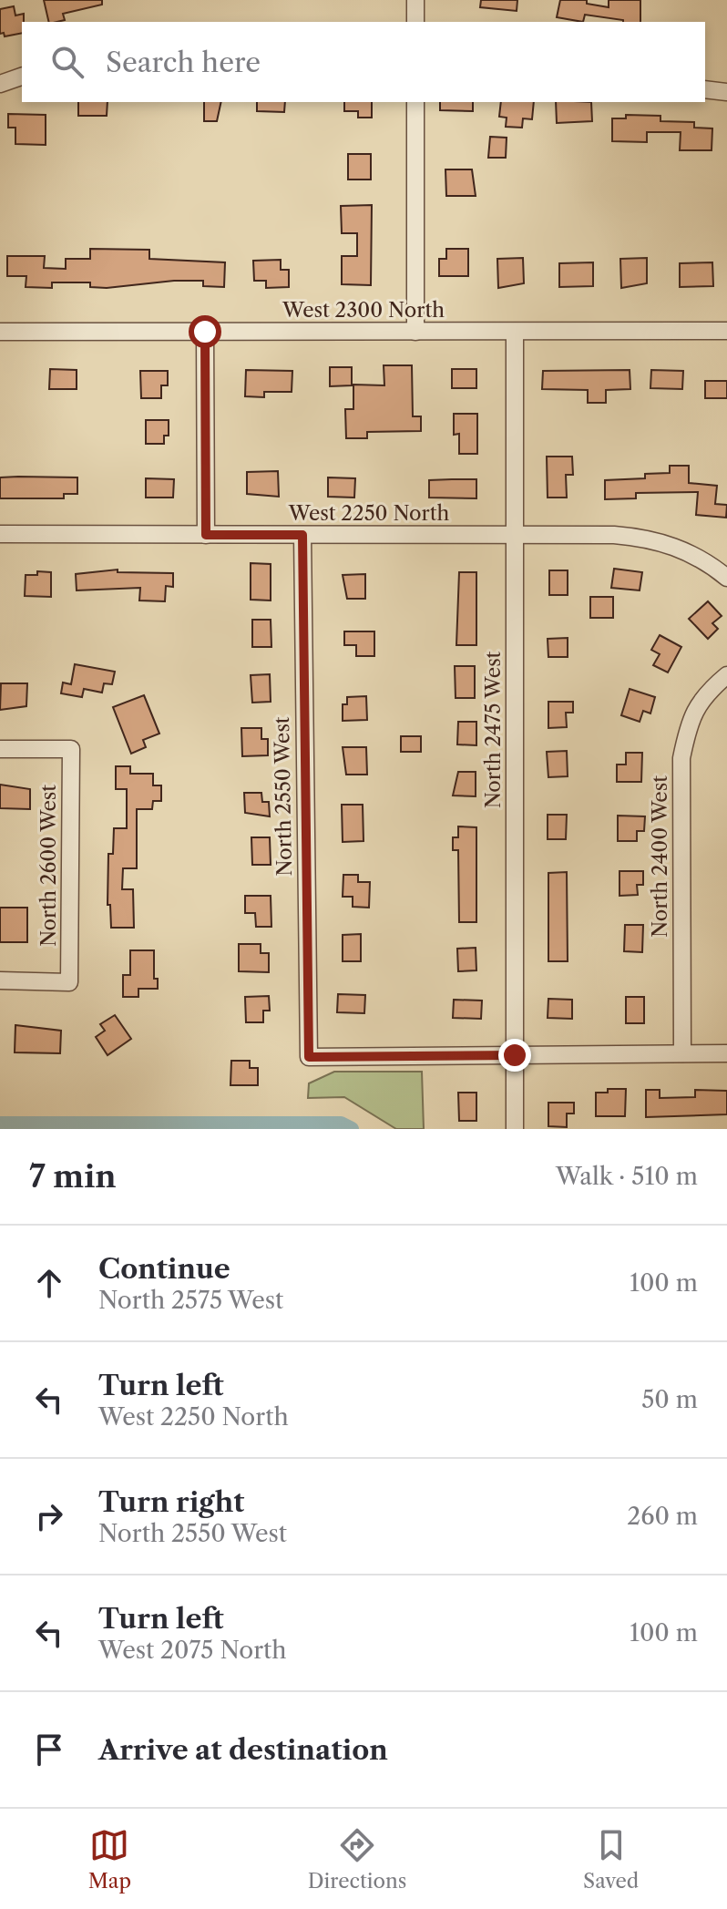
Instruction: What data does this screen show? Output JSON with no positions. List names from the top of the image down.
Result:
{
  "streets": {
    "street": [
      "West 2300 North",
      "West 2250 North",
      "North 2475 West",
      "North 2550 West",
      "North 2400 West",
      "North 2600 West"
    ]
  },
  "crossings": [
    ["West 2300 North", "North 2475 West"],
    ["West 2250 North", "North 2475 West"],
    ["West 2250 North", "North 2550 West"],
    ["North 2475 West", "North 2550 West"]
  ],
  "page": {
    "search": "Search here",
    "heading": ["7 min", "Walk · 510 m"],
    "list": [
      ["Continue", "North 2575 West", "100 m"],
      ["Turn left", "West 2250 North", "50 m"],
      ["Turn right", "North 2550 West", "260 m"],
      ["Turn left", "West 2075 North", "100 m"],
      "Arrive at destination"
    ],
    "nav": ["Map", "Directions", "Saved"]
  }
}
